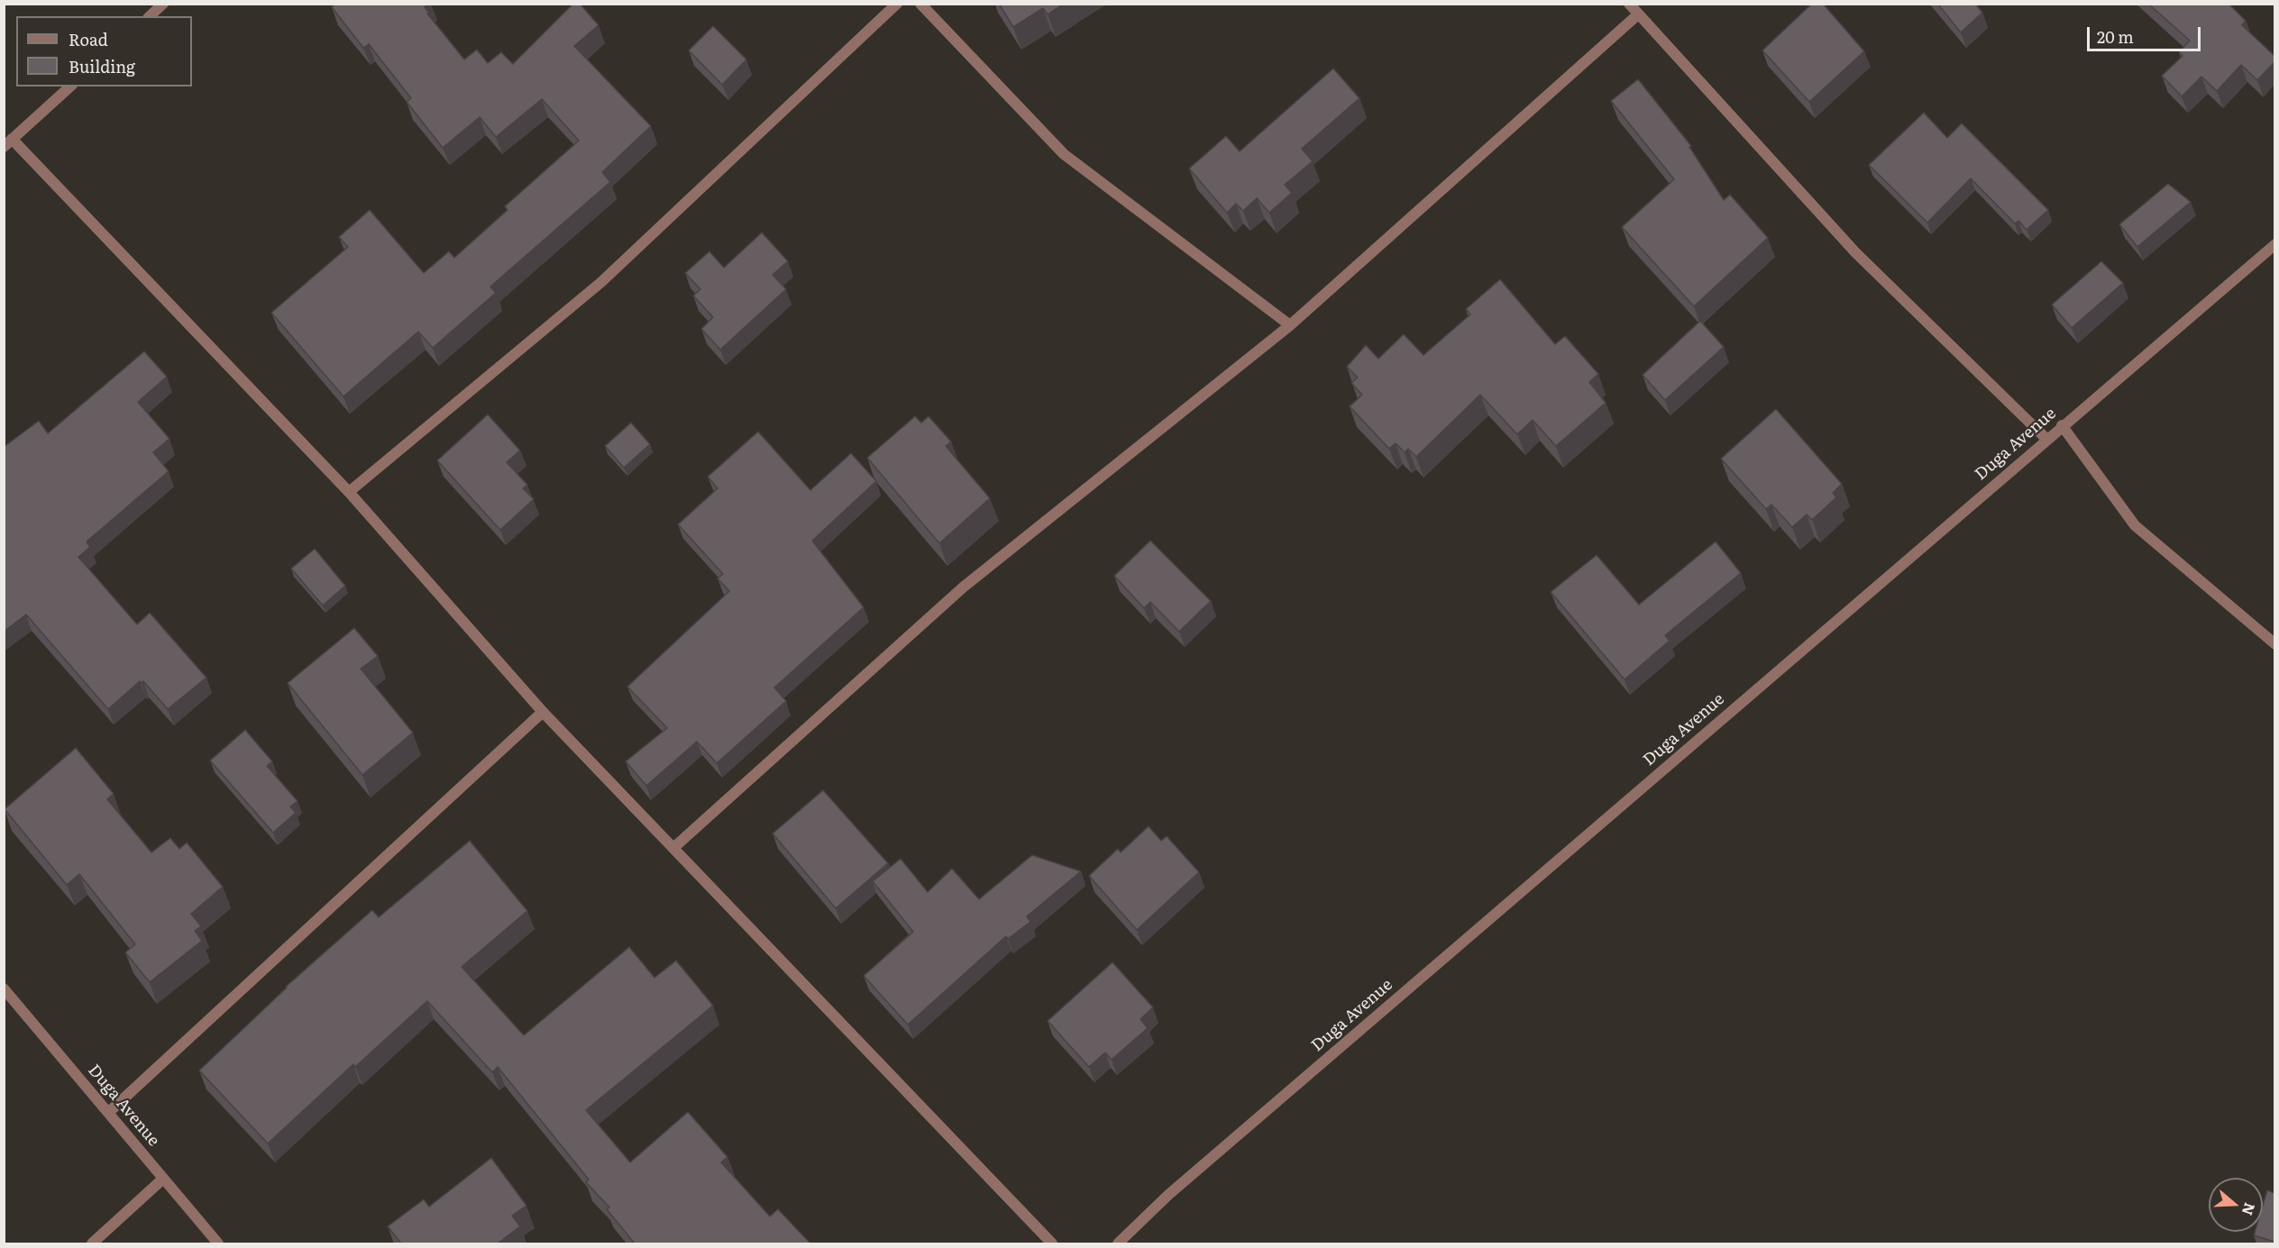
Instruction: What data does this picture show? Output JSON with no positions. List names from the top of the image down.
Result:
{
  "streets": {
    "street": ["Duga Avenue"]
  },
  "legend": ["Road", "Building"],
  "scale_bar": "20 m",
  "north": "right"
}
